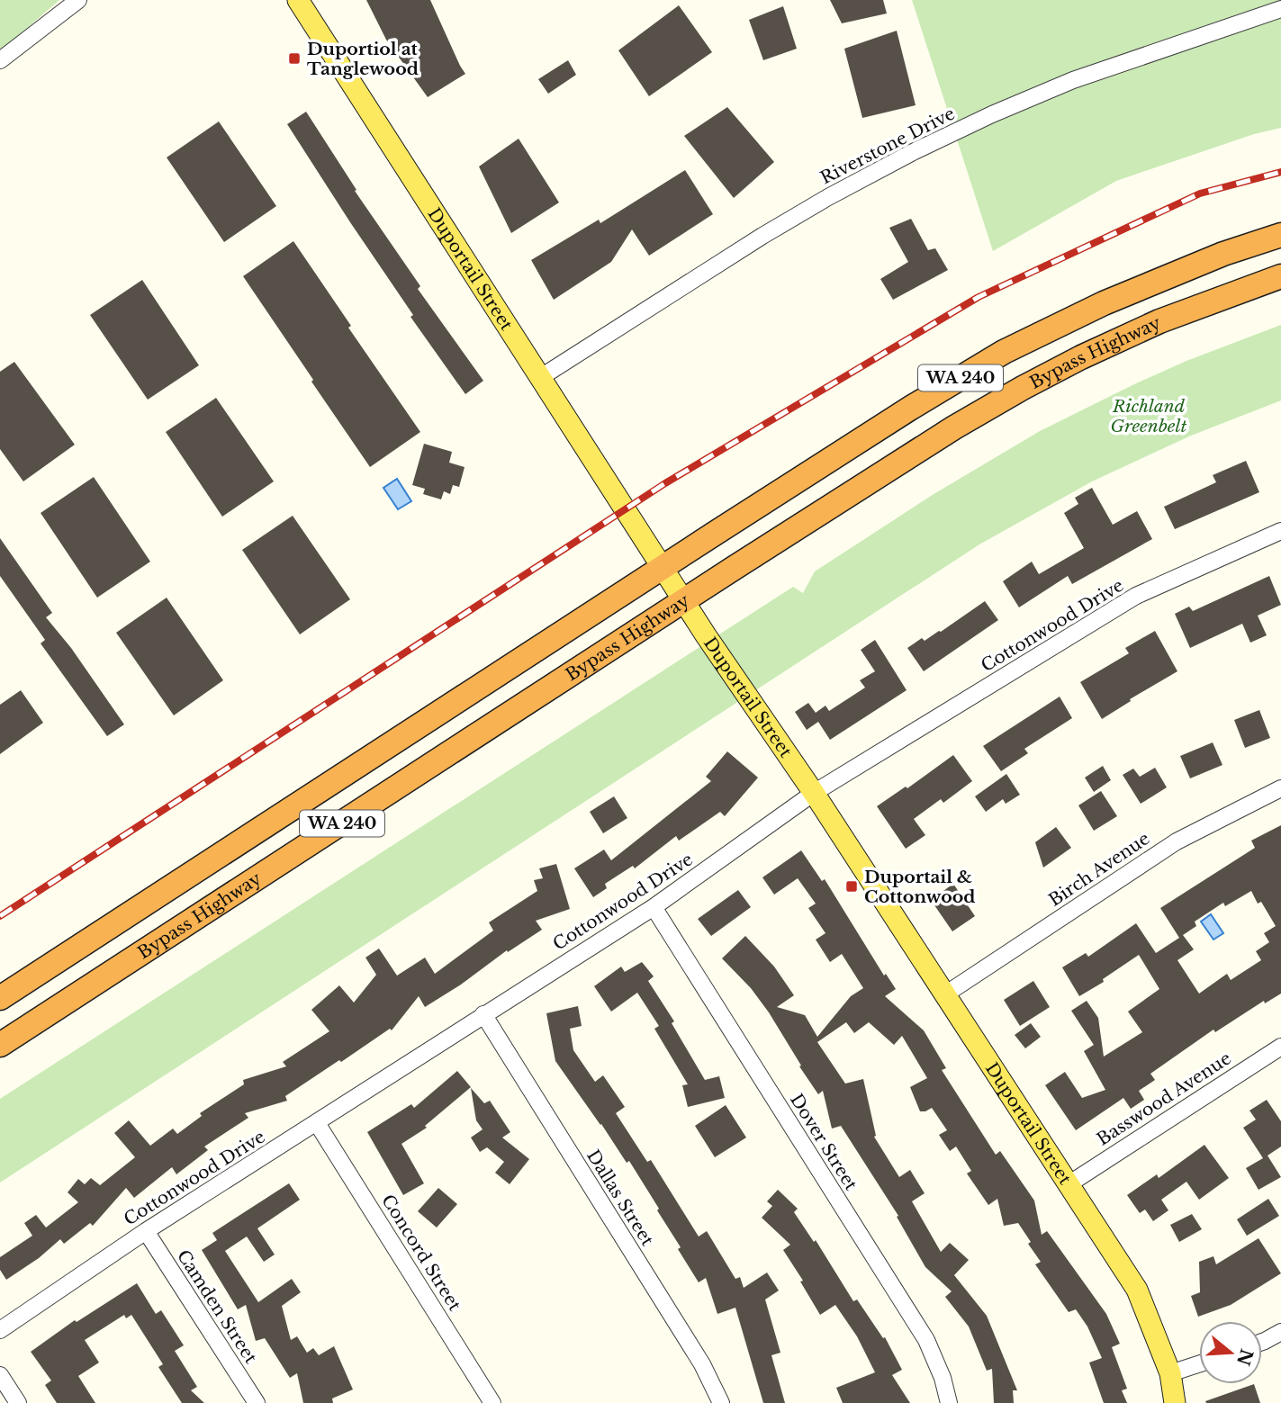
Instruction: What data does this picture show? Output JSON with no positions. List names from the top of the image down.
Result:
{
  "streets": {
    "highway": ["Bypass Highway", "WA 240"],
    "main road": ["Duportail Street"],
    "street": [
      "Riverstone Drive",
      "Cottonwood Drive",
      "Birch Avenue",
      "Basswood Avenue",
      "Dover Street",
      "Dallas Street",
      "Concord Street",
      "Camden Street"
    ]
  },
  "crossings": [
    ["Riverstone Drive", "Duportail Street"],
    ["Duportail Street", "Bypass Highway"],
    ["Duportail Street", "WA 240"],
    ["Duportail Street", "Cottonwood Drive"],
    ["Duportail Street", "Birch Avenue"],
    ["Duportail Street", "Basswood Avenue"],
    ["Cottonwood Drive", "Dover Street"],
    ["Cottonwood Drive", "Dallas Street"],
    ["Cottonwood Drive", "Concord Street"],
    ["Cottonwood Drive", "Camden Street"]
  ],
  "parks": ["Richland Greenbelt"],
  "places": {
    "transit": ["Duportiol at Tanglewood", "Duportail & Cottonwood"]
  },
  "north": "right"
}
